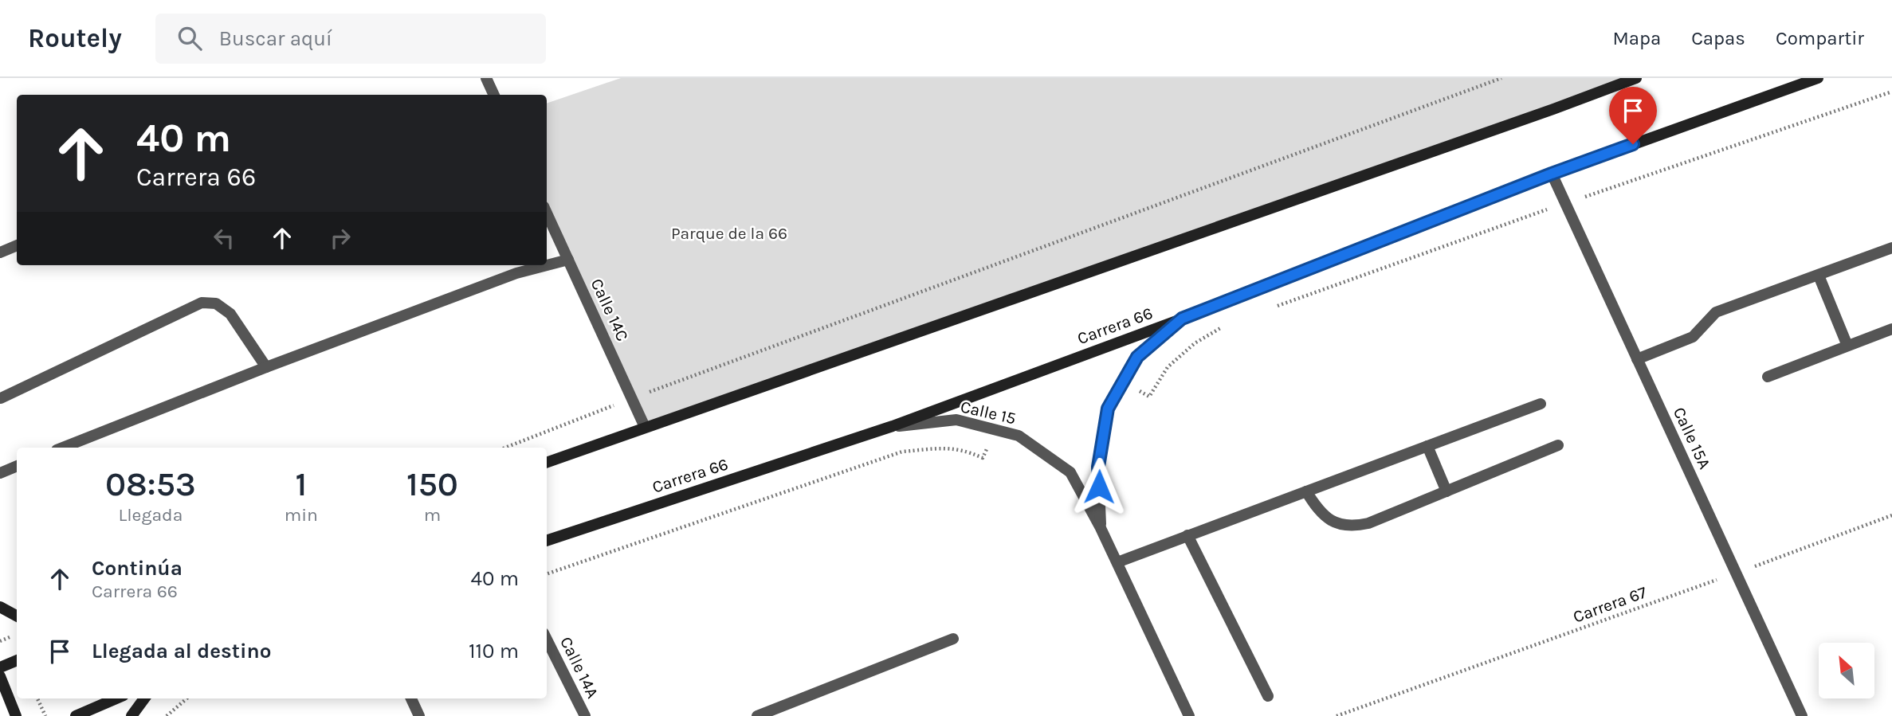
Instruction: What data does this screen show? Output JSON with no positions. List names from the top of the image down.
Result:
{
  "streets": {
    "main road": ["Carrera 66"],
    "street": [
      "Calle 14C",
      "Calle 15",
      "Calle 15A",
      "Calle 14A"
    ],
    "path": ["Carrera 67"]
  },
  "crossings": [
    ["Carrera 66", "Calle 15"],
    ["Carrera 66", "Calle 15A"],
    ["Calle 15A", "Carrera 67"]
  ],
  "parks": ["Parque de la 66"],
  "north": "top left",
  "page": {
    "header": "Routely",
    "search": "Buscar aquí",
    "nav": ["Mapa", "Capas", "Compartir"],
    "turn": ["40 m", "Carrera 66"],
    "eta": [
      "08:53",
      "Llegada",
      "1",
      "min",
      "150",
      "m"
    ],
    "list": [
      {
        "name": "Continúa",
        "note": "Carrera 66",
        "value": "40 m"
      },
      {
        "name": "Llegada al destino",
        "value": "110 m"
      }
    ]
  }
}
